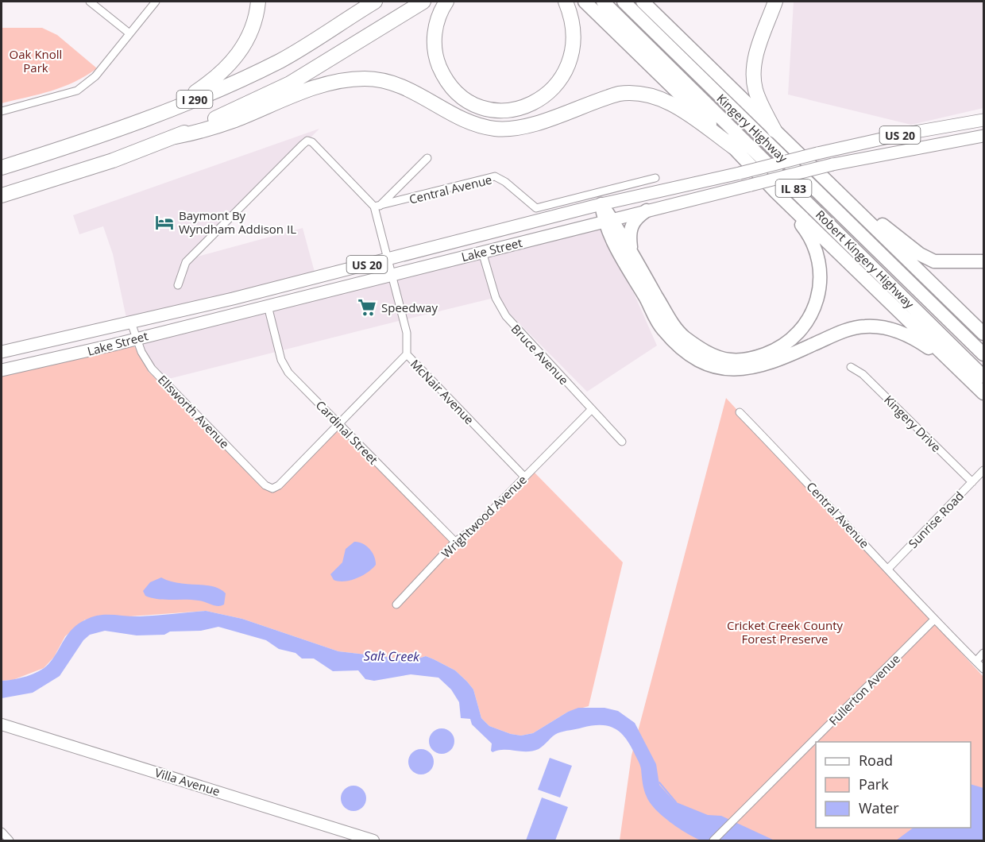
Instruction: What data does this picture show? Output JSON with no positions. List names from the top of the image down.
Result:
{
  "streets": {
    "highway": [
      "I 290",
      "Kingery Highway",
      "IL 83",
      "Robert Kingery Highway"
    ],
    "main road": ["US 20", "Lake Street", "Villa Avenue"],
    "street": [
      "Central Avenue",
      "Bruce Avenue",
      "McNair Avenue",
      "Ellsworth Avenue",
      "Kingery Drive",
      "Cardinal Street",
      "Wrightwood Avenue",
      "Sunrise Road",
      "Fullerton Avenue"
    ]
  },
  "crossings": [
    ["Central Avenue", "McNair Avenue"],
    ["Central Avenue", "Sunrise Road"],
    ["Central Avenue", "Fullerton Avenue"],
    ["Lake Street", "Bruce Avenue"],
    ["Lake Street", "McNair Avenue"],
    ["Lake Street", "Ellsworth Avenue"],
    ["Lake Street", "Cardinal Street"],
    ["Bruce Avenue", "Wrightwood Avenue"],
    ["McNair Avenue", "Wrightwood Avenue"],
    ["Ellsworth Avenue", "Cardinal Street"],
    ["Kingery Drive", "Sunrise Road"],
    ["Cardinal Street", "Wrightwood Avenue"]
  ],
  "water": ["Salt Creek"],
  "parks": ["Oak Knoll Park", "Cricket Creek County Forest Preserve"],
  "places": {
    "hotel": ["Baymont By Wyndham Addison IL"],
    "supermarket": ["Speedway"]
  },
  "legend": ["Road", "Park", "Water"]
}
